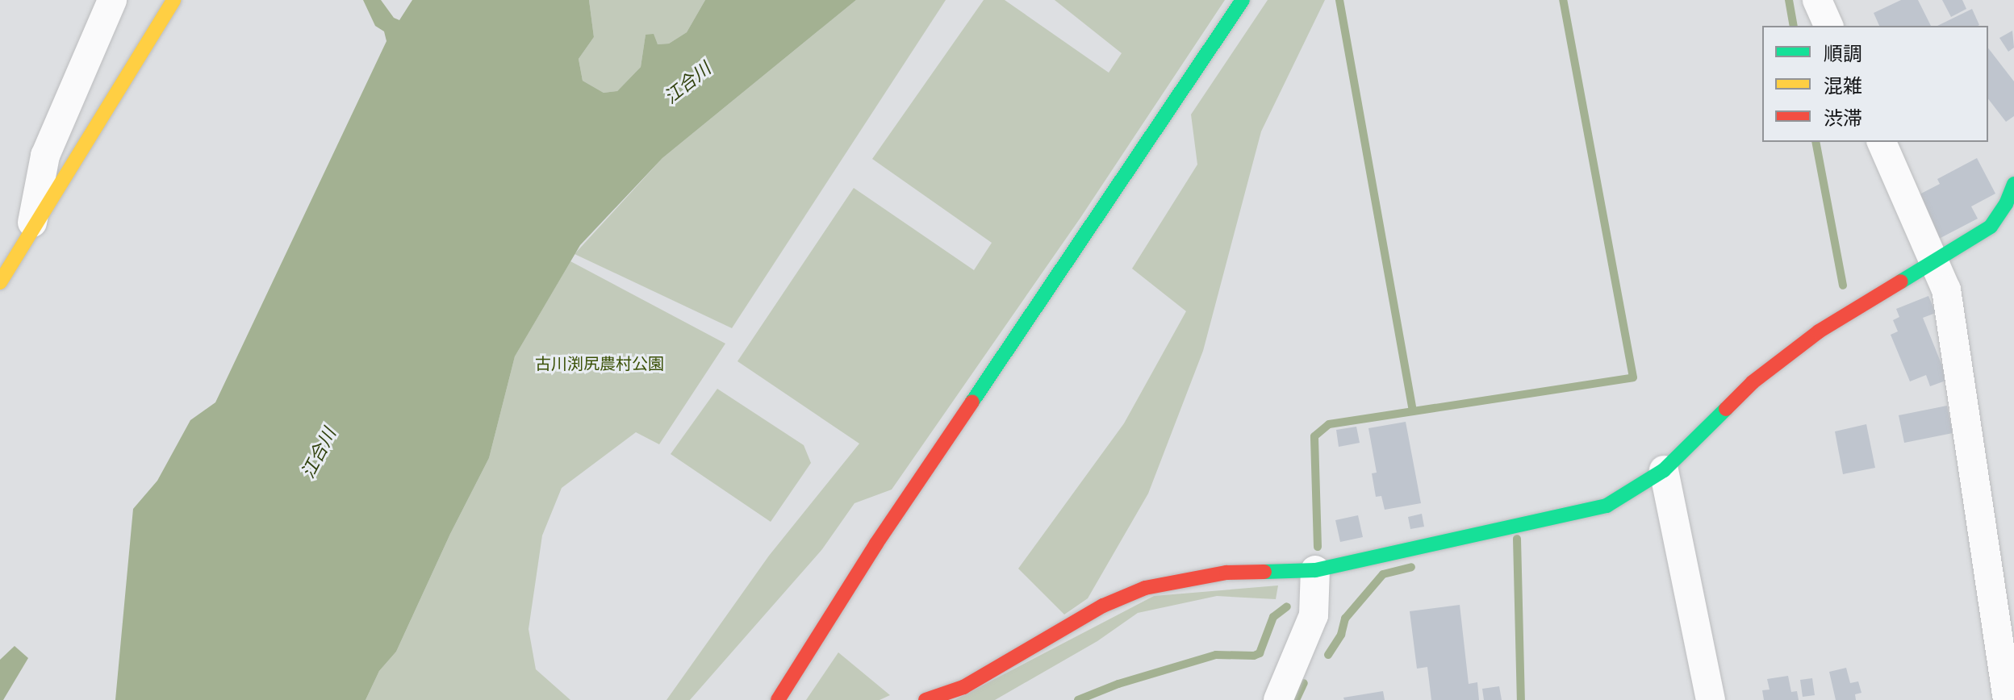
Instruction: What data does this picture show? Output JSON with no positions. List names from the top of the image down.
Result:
{
  "water": ["江合川"],
  "parks": ["古川渕尻農村公園"],
  "legend": ["順調", "混雑", "渋滞"]
}
